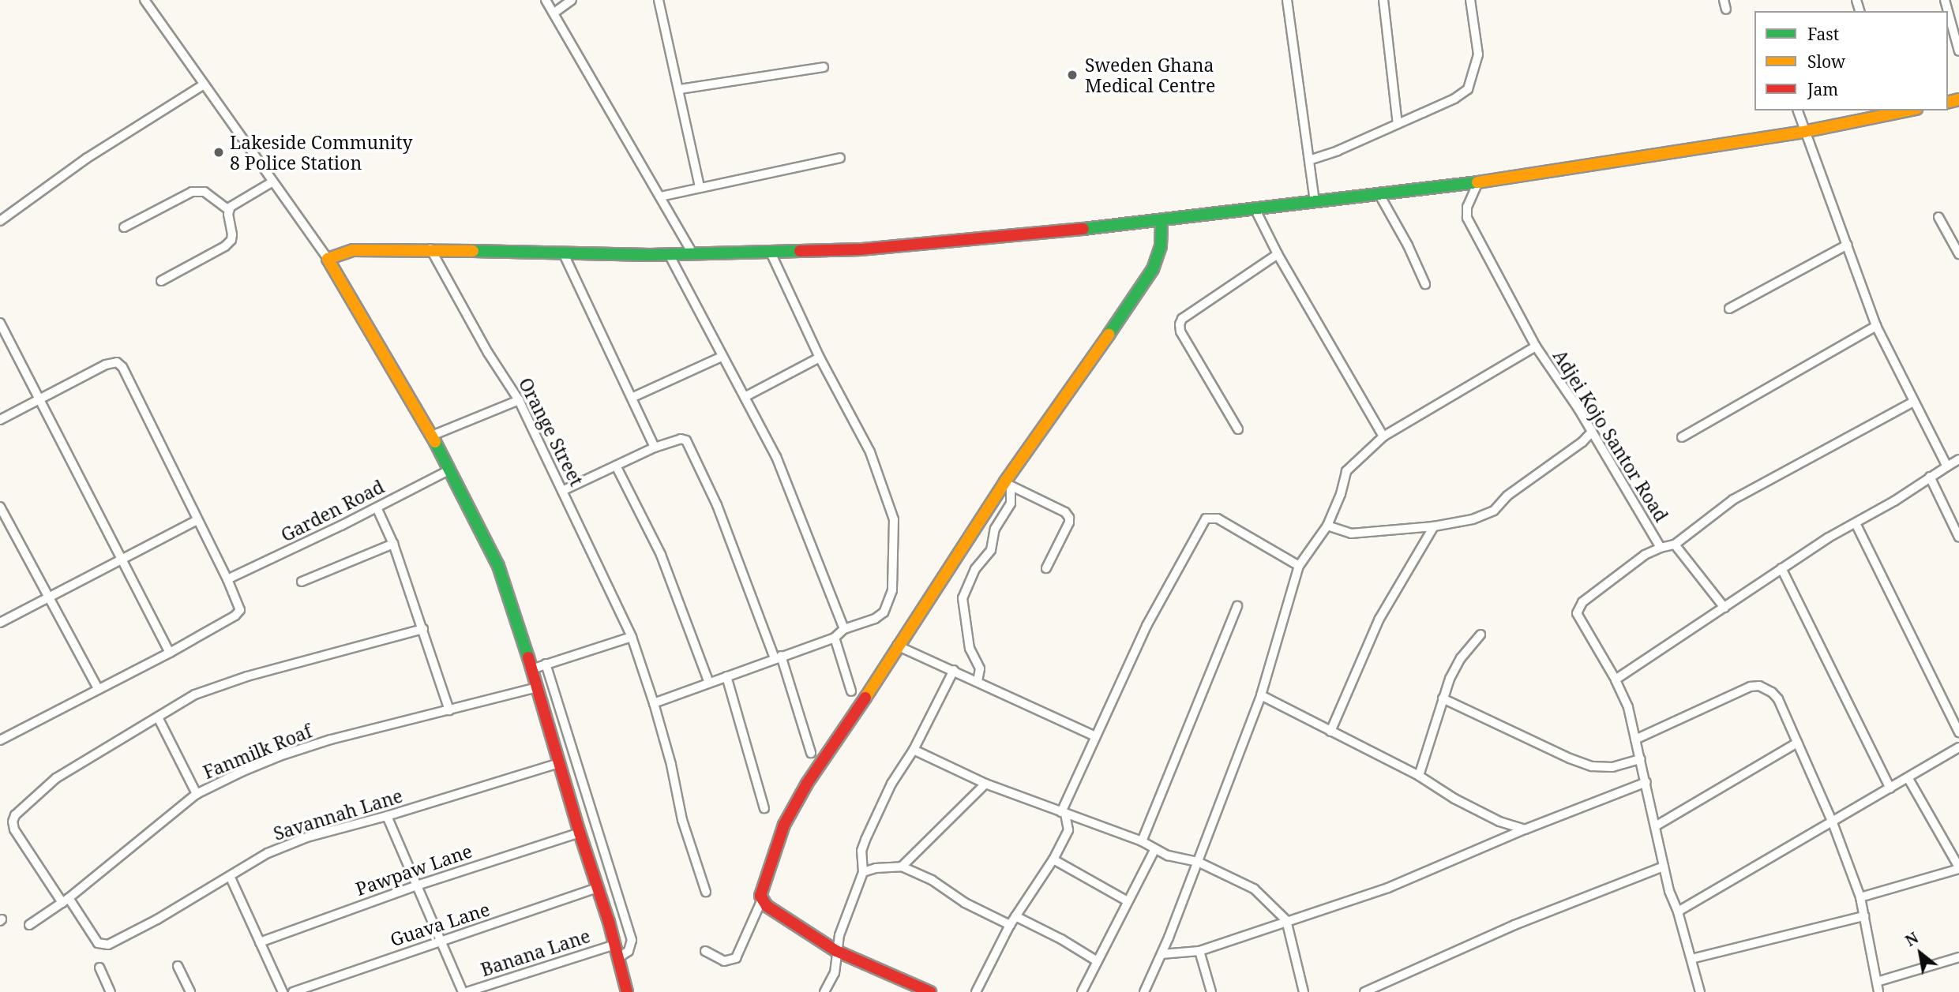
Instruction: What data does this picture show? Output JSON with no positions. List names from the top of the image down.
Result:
{
  "streets": {
    "street": [
      "Orange Street",
      "Adjei Kojo Santor Road",
      "Garden Road",
      "Fanmilk Roaf",
      "Savannah Lane",
      "Pawpaw Lane",
      "Guava Lane",
      "Banana Lane"
    ]
  },
  "crossings": [
    ["Fanmilk Roaf", "Savannah Lane"]
  ],
  "places": ["Sweden Ghana Medical Centre", "Lakeside Community 8 Police Station"],
  "legend": ["Fast", "Slow", "Jam"],
  "north": "top left"
}
